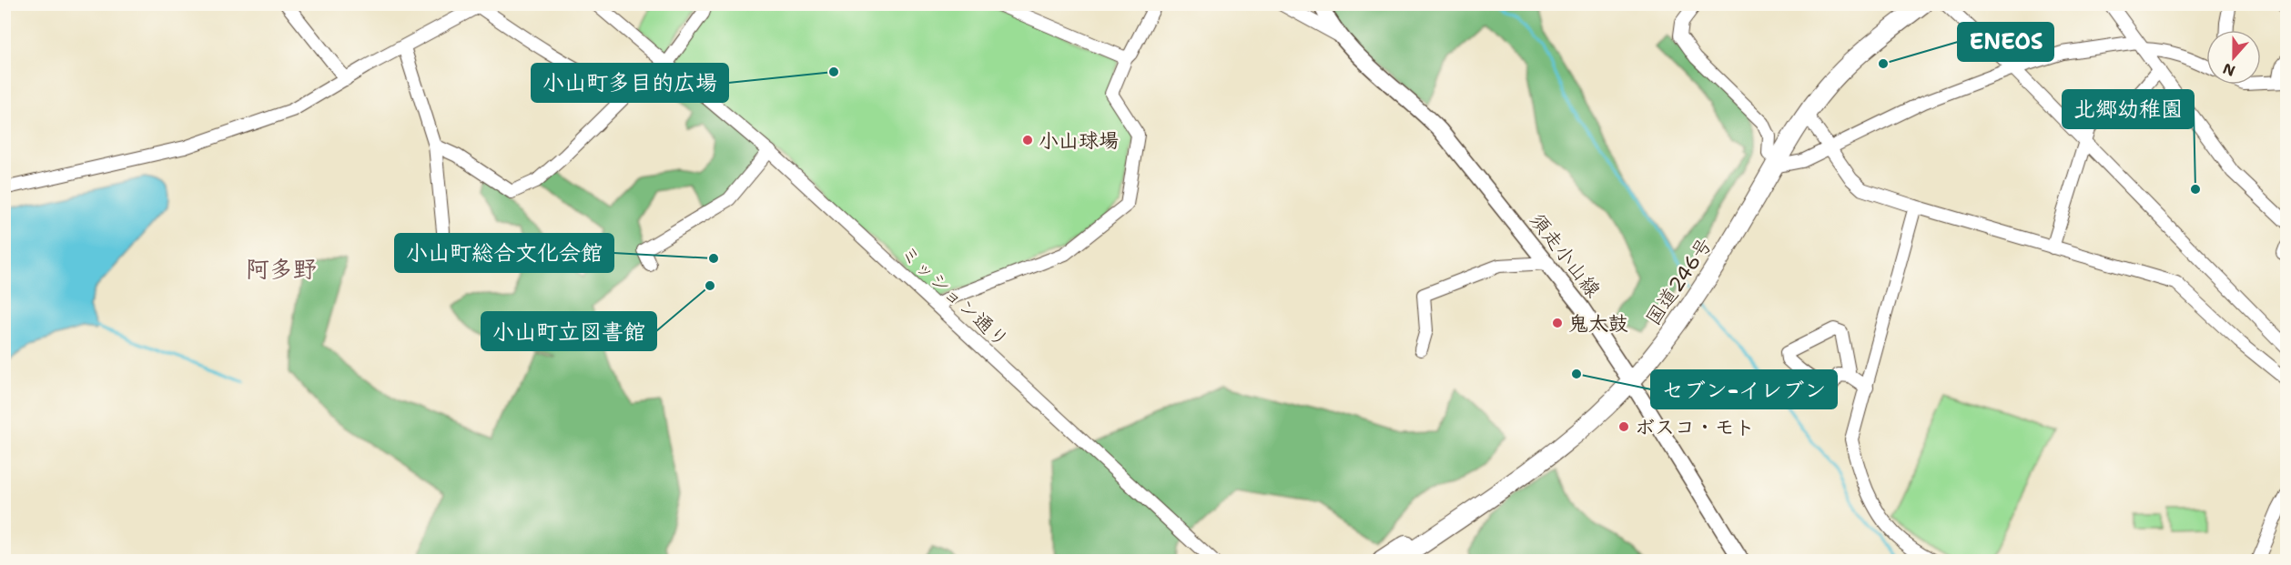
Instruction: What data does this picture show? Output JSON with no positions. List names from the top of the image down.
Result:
{
  "streets": {
    "highway": ["国道246号"],
    "main road": ["須走小山線"],
    "street": ["ミッション通り"]
  },
  "crossings": [
    ["須走小山線", "国道246号"]
  ],
  "districts": ["阿多野"],
  "places": [
    "ENEOS",
    "小山町多目的広場",
    "小山球場",
    "北郷幼稚園",
    "小山町総合文化会館",
    "小山町立図書館",
    "鬼太鼓",
    "セブン-イレブン",
    "ボスコ・モト"
  ],
  "north": "bottom"
}
